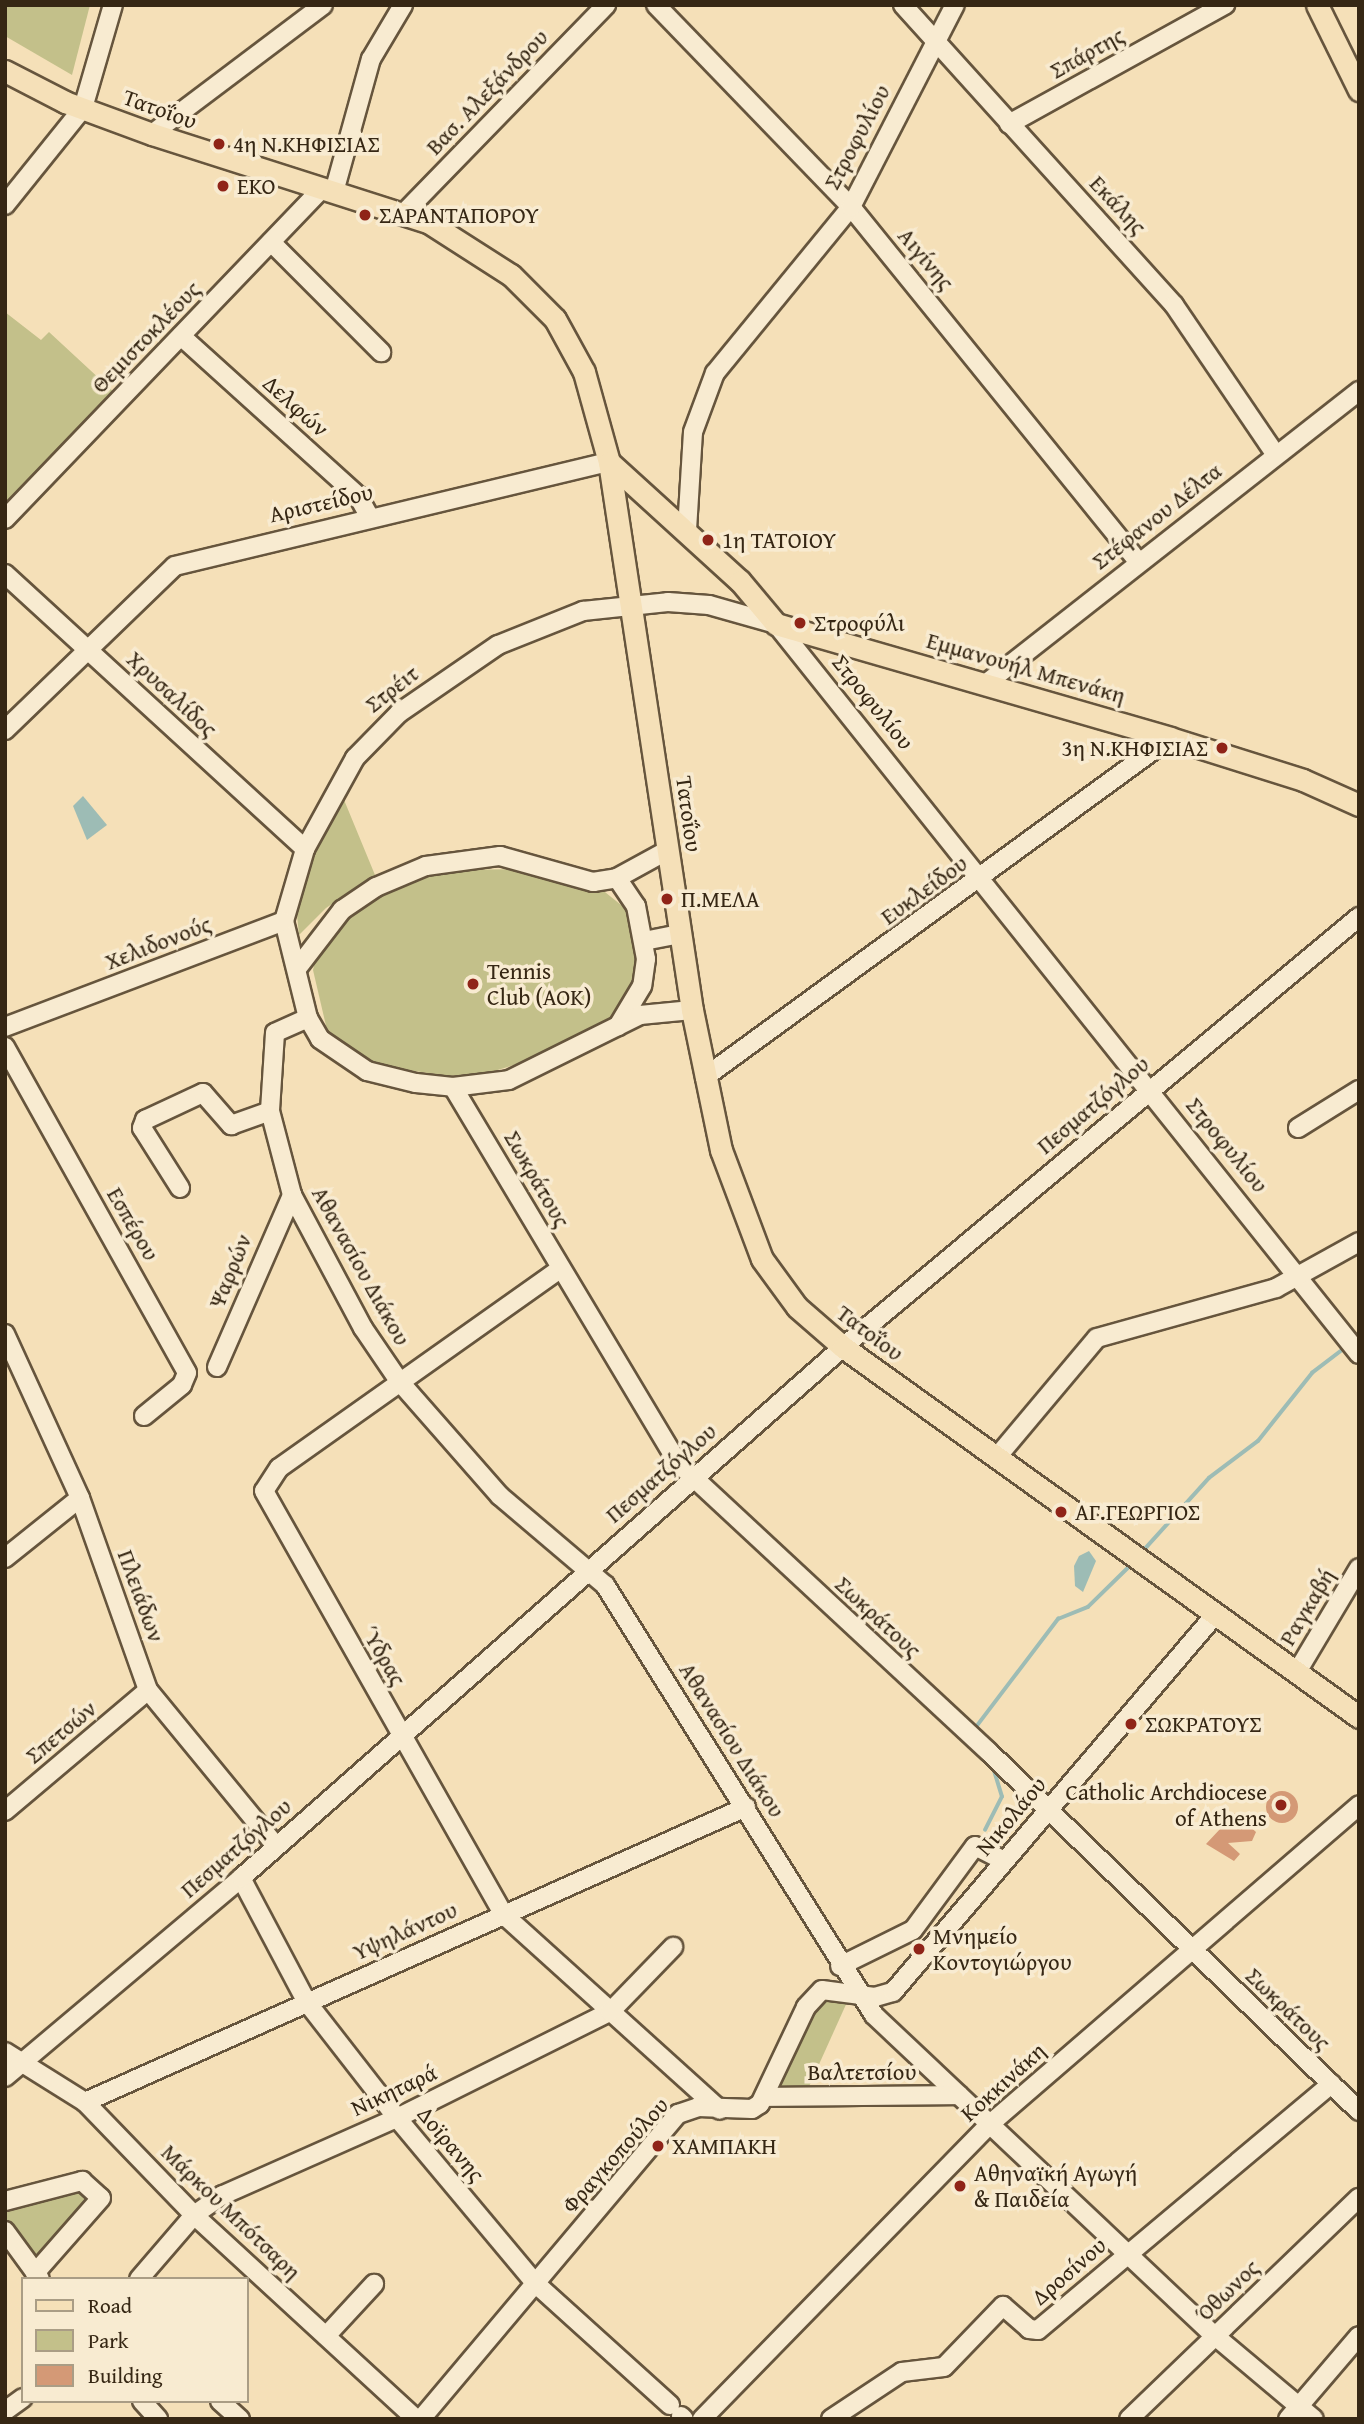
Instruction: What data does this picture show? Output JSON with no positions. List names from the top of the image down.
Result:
{
  "streets": {
    "main road": ["Τατοΐου", "Στροφυλίου", "Εμμανουήλ Μπενάκη"],
    "street": [
      "Σπάρτης",
      "Βασ. Αλεξάνδρου",
      "Εκάλης",
      "Αιγίνης",
      "Θεμιστοκλέους",
      "Δελφών",
      "Αριστείδου",
      "Στέφανου Δέλτα",
      "Στρέιτ",
      "Χρυσαλίδος",
      "Ευκλείδου",
      "Χελιδονούς",
      "Πεσματζόγλου",
      "Σωκράτους",
      "Εσπέρου",
      "Αθανασίου Διάκου",
      "Ψαρρών",
      "Πλειάδων",
      "Ραγκαβή",
      "Ύδρας",
      "Σπετσών",
      "Νικολάου",
      "Υψηλάντου",
      "Βαλτετσίου",
      "Κοκκινάκη",
      "Νικηταρά",
      "Δοϊρανης",
      "Φραγκοπούλου",
      "Μάρκου Μπότσαρη",
      "Δροσίνου",
      "Όθωνος"
    ]
  },
  "crossings": [
    ["Σπάρτης", "Εκάλης"],
    ["Βασ. Αλεξάνδρου", "Τατοΐου"],
    ["Τατοΐου", "Θεμιστοκλέους"],
    ["Τατοΐου", "Αριστείδου"],
    ["Τατοΐου", "Εμμανουήλ Μπενάκη"],
    ["Τατοΐου", "Στρέιτ"],
    ["Τατοΐου", "Ευκλείδου"],
    ["Τατοΐου", "Πεσματζόγλου"],
    ["Τατοΐου", "Ραγκαβή"],
    ["Τατοΐου", "Νικολάου"],
    ["Στροφυλίου", "Εκάλης"],
    ["Στροφυλίου", "Αιγίνης"],
    ["Στροφυλίου", "Εμμανουήλ Μπενάκη"],
    ["Στροφυλίου", "Ευκλείδου"],
    ["Στροφυλίου", "Πεσματζόγλου"],
    ["Εκάλης", "Στέφανου Δέλτα"],
    ["Αιγίνης", "Στέφανου Δέλτα"],
    ["Θεμιστοκλέους", "Δελφών"],
    ["Δελφών", "Αριστείδου"],
    ["Αριστείδου", "Χρυσαλίδος"],
    ["Στέφανου Δέλτα", "Εμμανουήλ Μπενάκη"],
    ["Εμμανουήλ Μπενάκη", "Στρέιτ"],
    ["Εμμανουήλ Μπενάκη", "Ευκλείδου"],
    ["Στρέιτ", "Χρυσαλίδος"],
    ["Στρέιτ", "Χελιδονούς"],
    ["Πεσματζόγλου", "Σωκράτους"],
    ["Πεσματζόγλου", "Αθανασίου Διάκου"],
    ["Πεσματζόγλου", "Πλειάδων"],
    ["Πεσματζόγλου", "Ύδρας"],
    ["Πεσματζόγλου", "Δοϊρανης"],
    ["Πεσματζόγλου", "Μάρκου Μπότσαρη"],
    ["Σωκράτους", "Ύδρας"],
    ["Σωκράτους", "Νικολάου"],
    ["Σωκράτους", "Κοκκινάκη"],
    ["Σωκράτους", "Δροσίνου"],
    ["Αθανασίου Διάκου", "Ψαρρών"],
    ["Αθανασίου Διάκου", "Ύδρας"],
    ["Αθανασίου Διάκου", "Νικολάου"],
    ["Αθανασίου Διάκου", "Υψηλάντου"],
    ["Αθανασίου Διάκου", "Βαλτετσίου"],
    ["Αθανασίου Διάκου", "Κοκκινάκη"],
    ["Αθανασίου Διάκου", "Δροσίνου"],
    ["Αθανασίου Διάκου", "Όθωνος"],
    ["Πλειάδων", "Σπετσών"],
    ["Ύδρας", "Υψηλάντου"],
    ["Ύδρας", "Νικηταρά"],
    ["Ύδρας", "Φραγκοπούλου"],
    ["Υψηλάντου", "Δοϊρανης"],
    ["Υψηλάντου", "Μάρκου Μπότσαρη"],
    ["Βαλτετσίου", "Φραγκοπούλου"],
    ["Νικηταρά", "Δοϊρανης"],
    ["Νικηταρά", "Μάρκου Μπότσαρη"],
    ["Δοϊρανης", "Φραγκοπούλου"],
    ["Φραγκοπούλου", "Μάρκου Μπότσαρη"]
  ],
  "places": [
    "4η Ν.ΚΗΦΙΣΙΑΣ",
    "EKO",
    "ΣΑΡΑΝΤΑΠΟΡΟΥ",
    "1η ΤΑΤΟΙΟΥ",
    "Στροφύλι",
    "3η Ν.ΚΗΦΙΣΙΑΣ",
    "Π.ΜΕΛΑ",
    "Tennis Club (AOK)",
    "ΑΓ.ΓΕΩΡΓΙΟΣ",
    "ΣΩΚΡΑΤΟΥΣ",
    "Catholic Archdiocese of Athens",
    "Μνημείο Κοντογιώργου",
    "ΧΑΜΠΑΚΗ",
    "Αθηναϊκή Αγωγή & Παιδεία"
  ],
  "legend": ["Road", "Park", "Building"]
}
